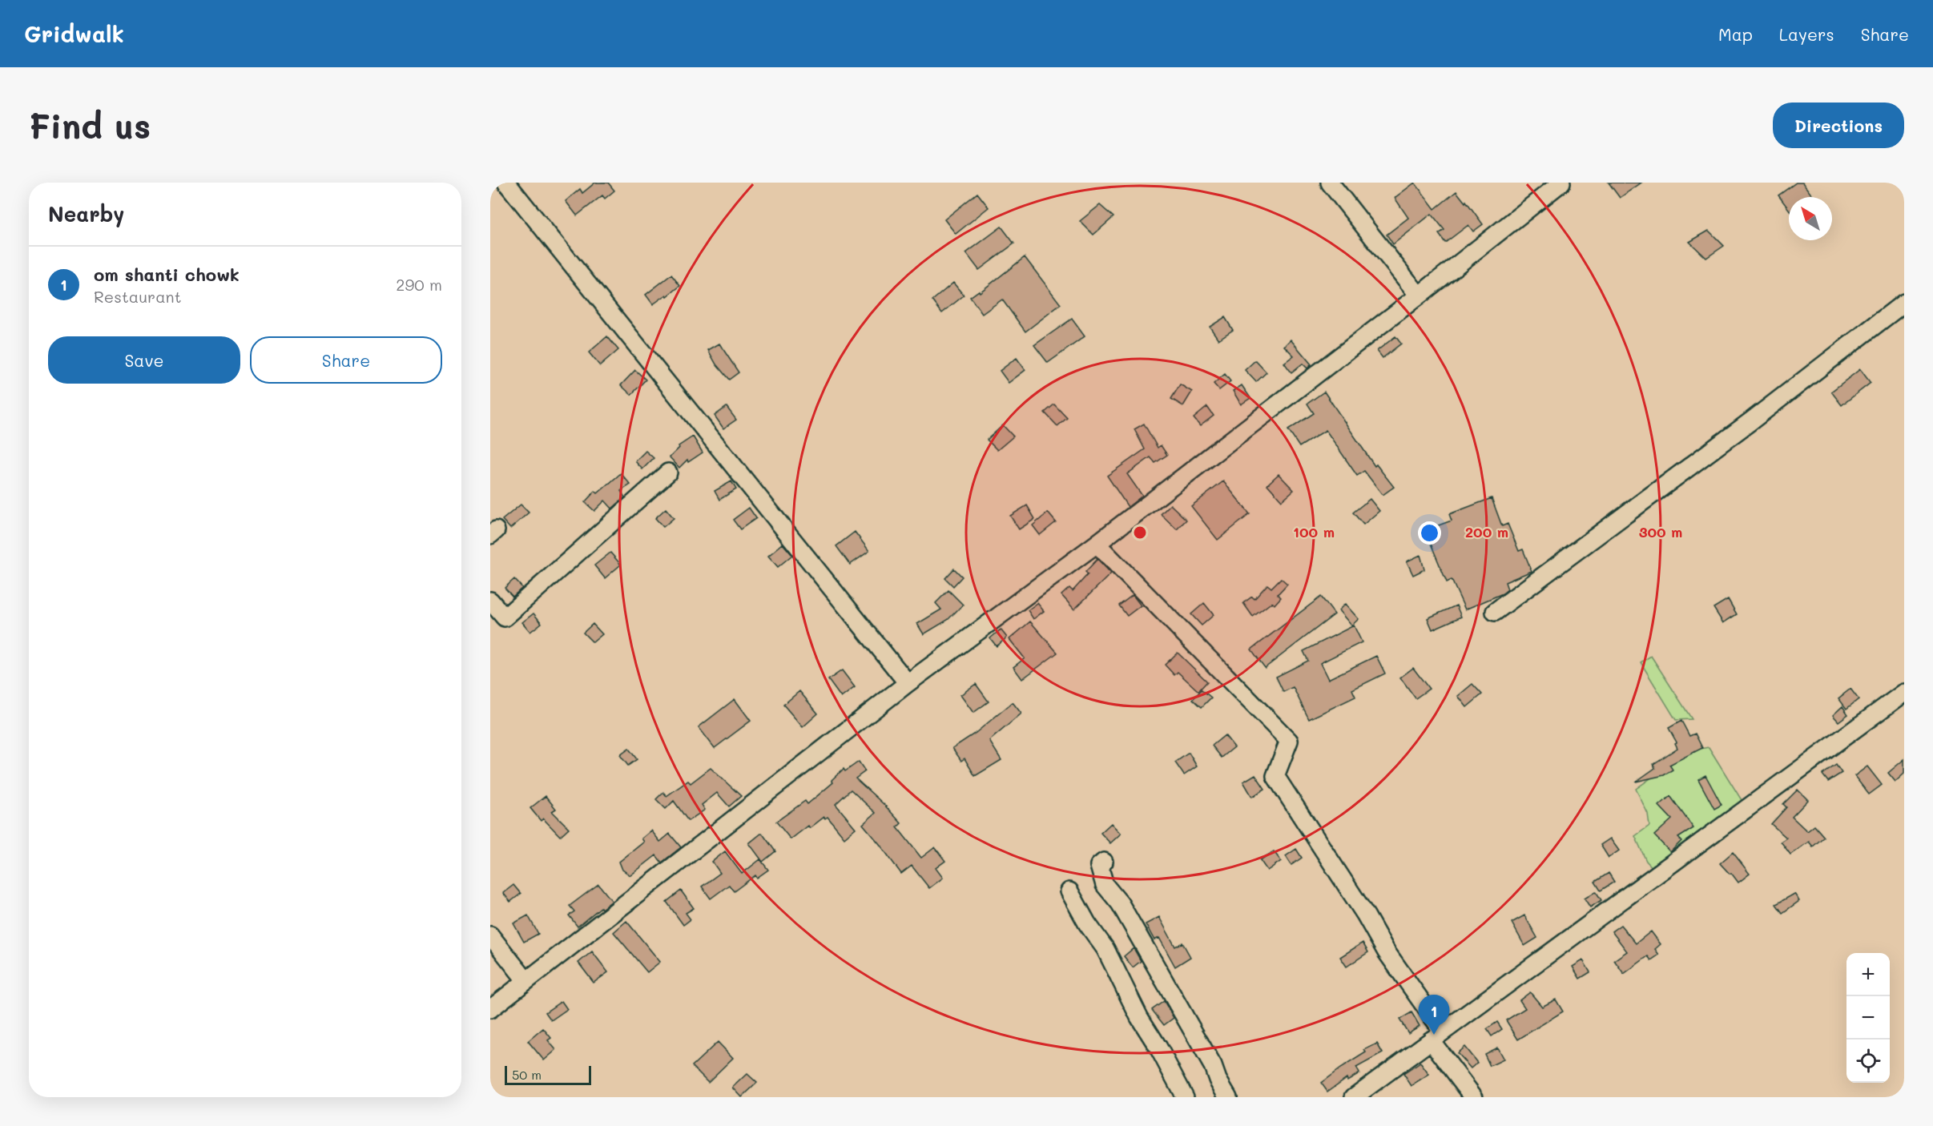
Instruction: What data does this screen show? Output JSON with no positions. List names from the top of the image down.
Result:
{
  "scale_bar": "50 m",
  "north": "top left",
  "page": {
    "header": "Gridwalk",
    "nav": ["Map", "Layers", "Share"],
    "buttons": [
      "Directions",
      ["Save", "Share"]
    ],
    "title": "Find us",
    "heading": "Nearby",
    "list": [
      {
        "mark": "1",
        "name": "om shanti chowk",
        "note": "Restaurant",
        "value": "290 m"
      }
    ],
    "map_buttons": ["+", "−"],
    "pins": "1",
    "scale": "50 m"
  },
  "rings": ["100 m", "200 m", "300 m"]
}
